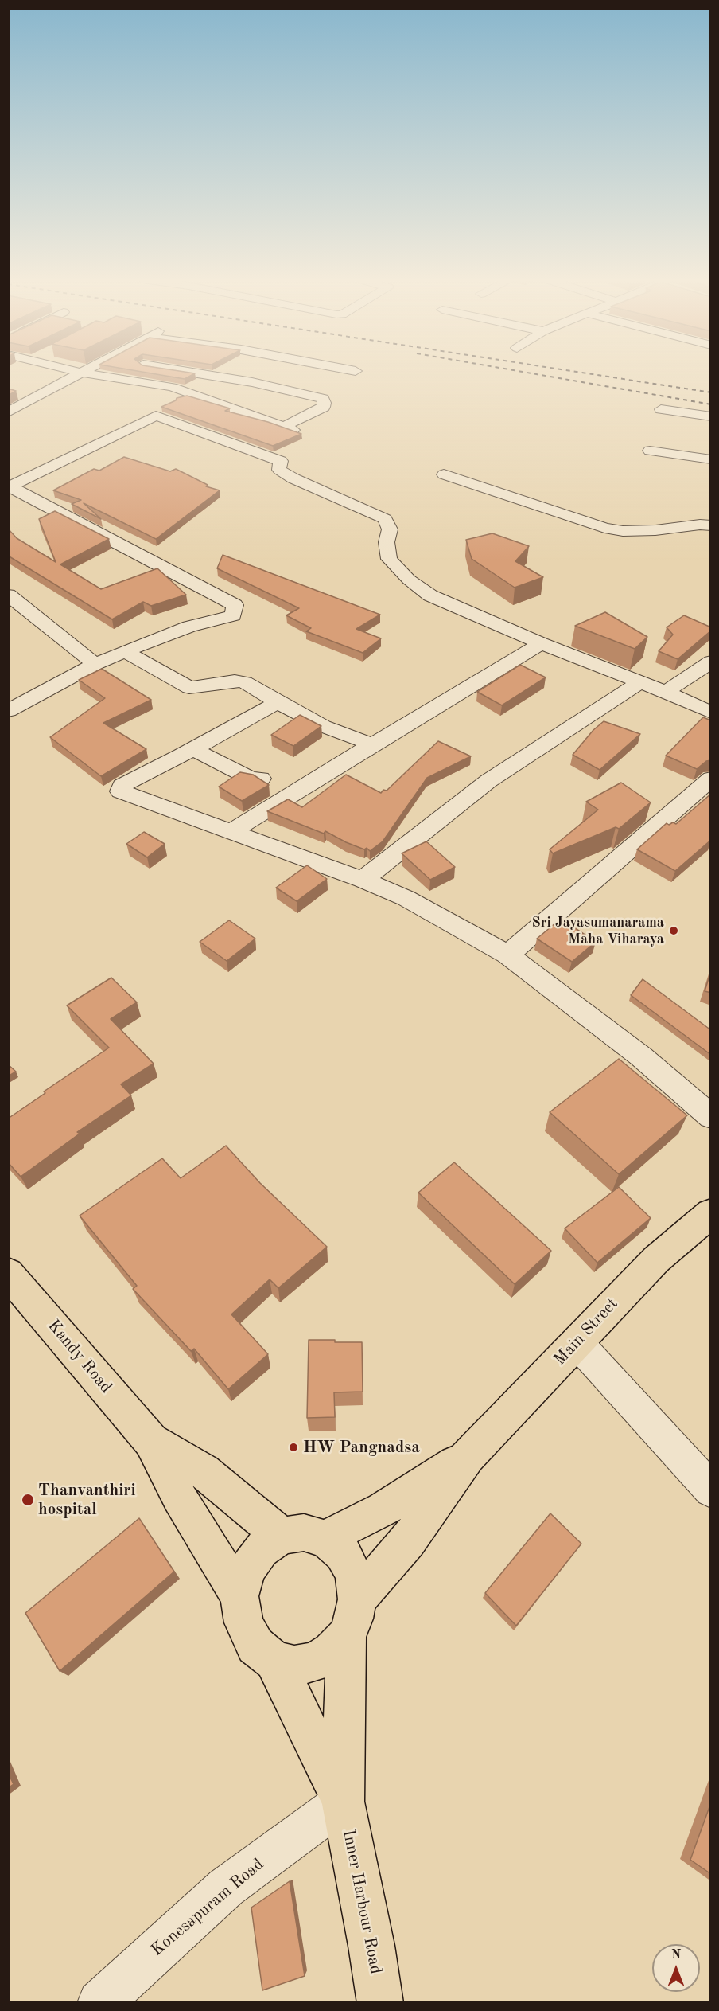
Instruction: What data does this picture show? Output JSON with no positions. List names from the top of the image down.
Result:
{
  "streets": {
    "main road": ["Main Street", "Kandy Road", "Inner Harbour Road"],
    "street": ["Konesapuram Road"]
  },
  "crossings": [
    ["Main Street", "Kandy Road"],
    ["Main Street", "Inner Harbour Road"],
    ["Kandy Road", "Inner Harbour Road"],
    ["Inner Harbour Road", "Konesapuram Road"]
  ],
  "places": ["Sri Jayasumanarama Maha Viharaya", "HW Pangnadsa", "Thanvanthiri hospital"],
  "north": "top"
}
